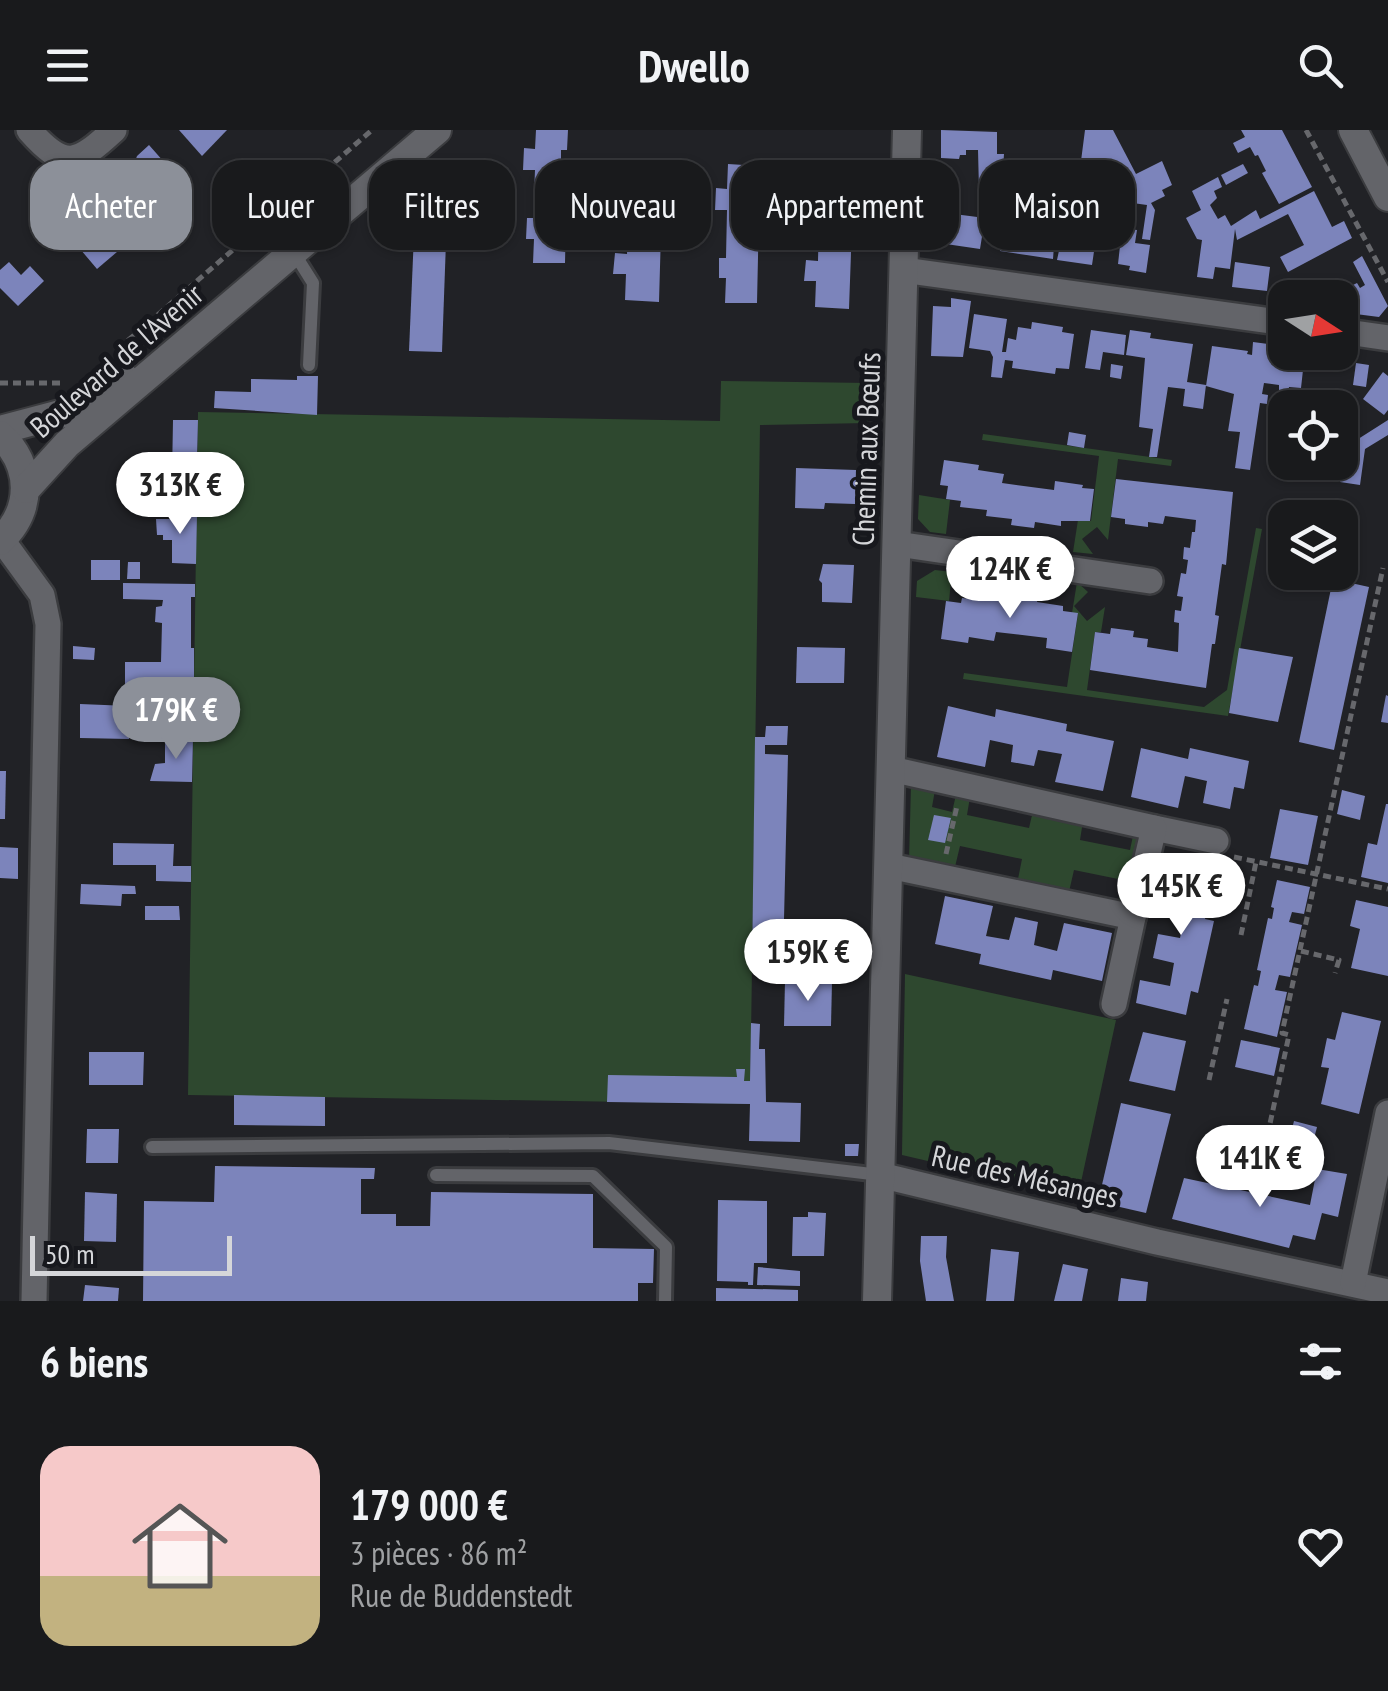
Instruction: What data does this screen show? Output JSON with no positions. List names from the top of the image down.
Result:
{
  "streets": {
    "street": ["Boulevard de l'Avenir", "Chemin aux Bœufs", "Rue des Mésanges"]
  },
  "crossings": [
    ["Chemin aux Bœufs", "Rue des Mésanges"]
  ],
  "scale_bar": "50 m",
  "north": "right",
  "page": {
    "header": "Dwello",
    "chip": [
      "Acheter",
      "Louer",
      "Filtres",
      "Nouveau",
      "Appartement",
      "Maison"
    ],
    "price": [
      "313K €",
      "124K €",
      "179K €",
      "145K €",
      "159K €",
      "141K €"
    ],
    "scale": "50 m",
    "heading": "6 biens",
    "list": [
      {
        "name": "179 000 €",
        "note": "3 pièces · 86 m² · Rue de Buddenstedt"
      }
    ]
  }
}
